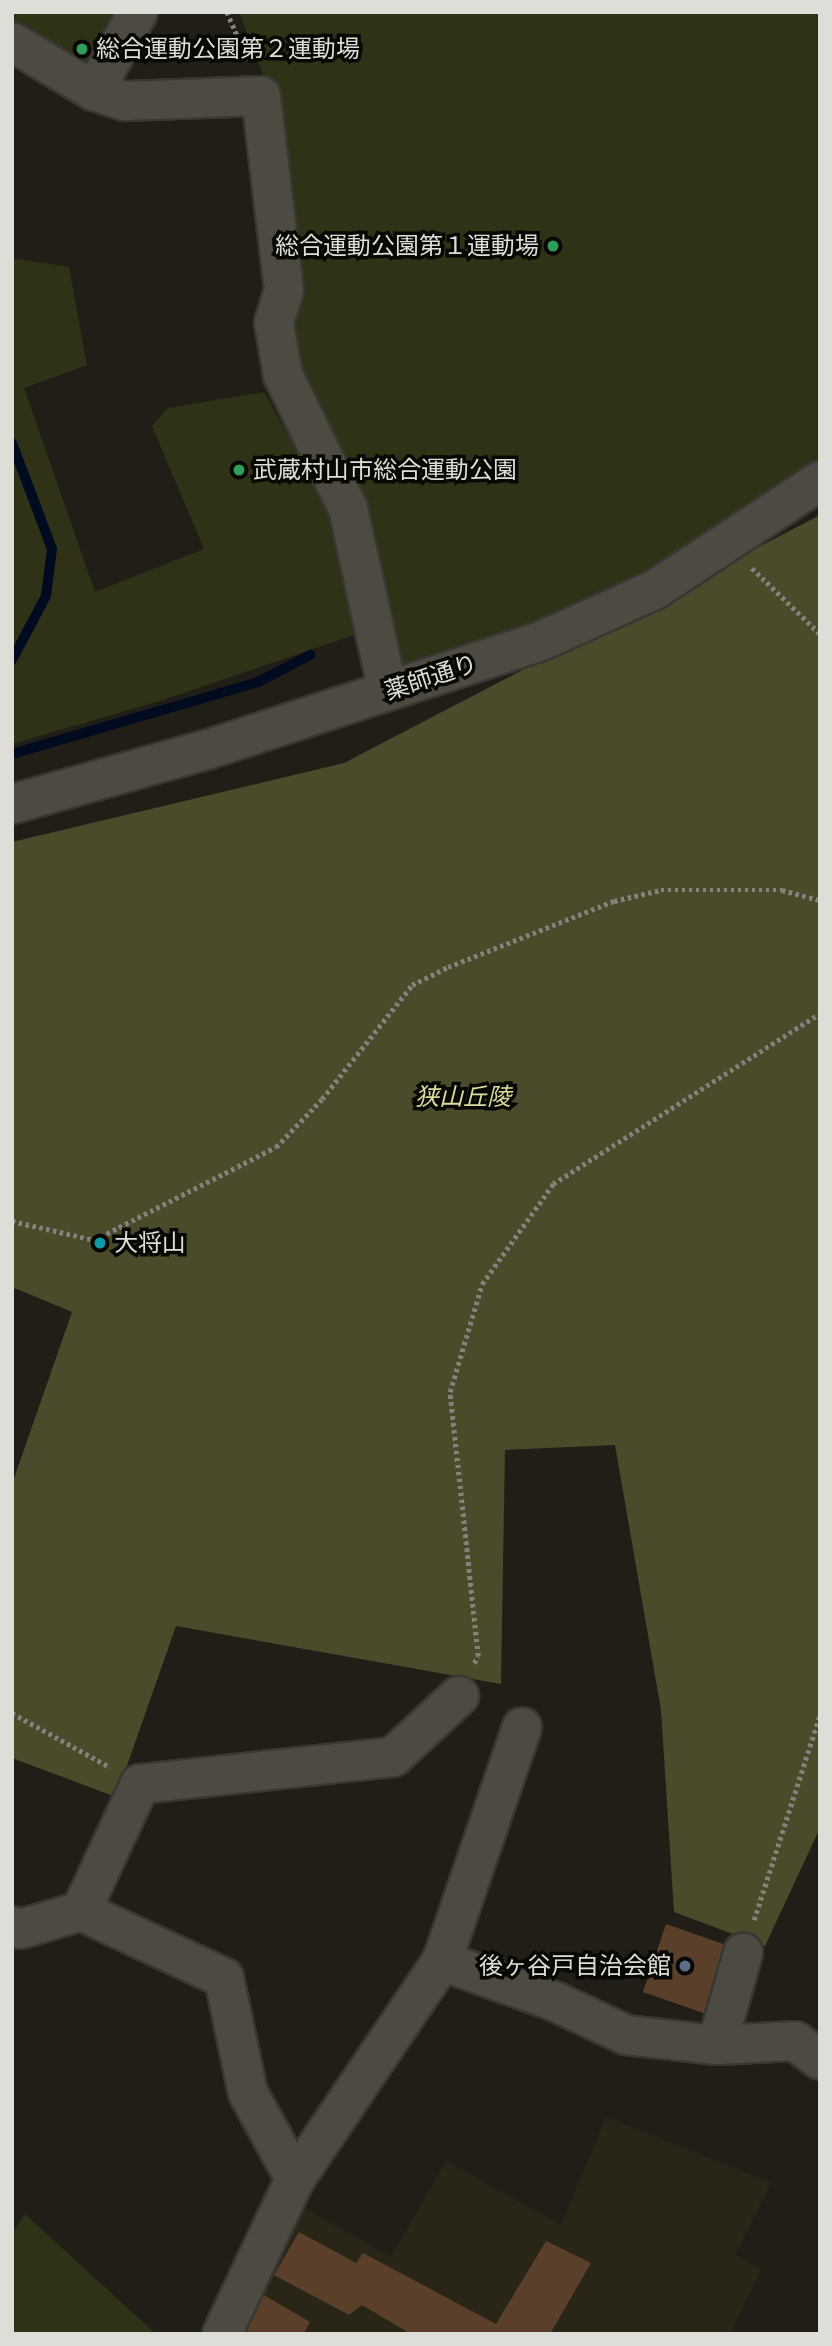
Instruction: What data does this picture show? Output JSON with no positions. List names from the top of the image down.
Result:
{
  "streets": {
    "street": ["薬師通り"]
  },
  "parks": ["狭山丘陵"],
  "places": [
    "総合運動公園第２運動場",
    "総合運動公園第１運動場",
    "武蔵村山市総合運動公園",
    "大将山",
    "後ヶ谷戸自治会館"
  ]
}
